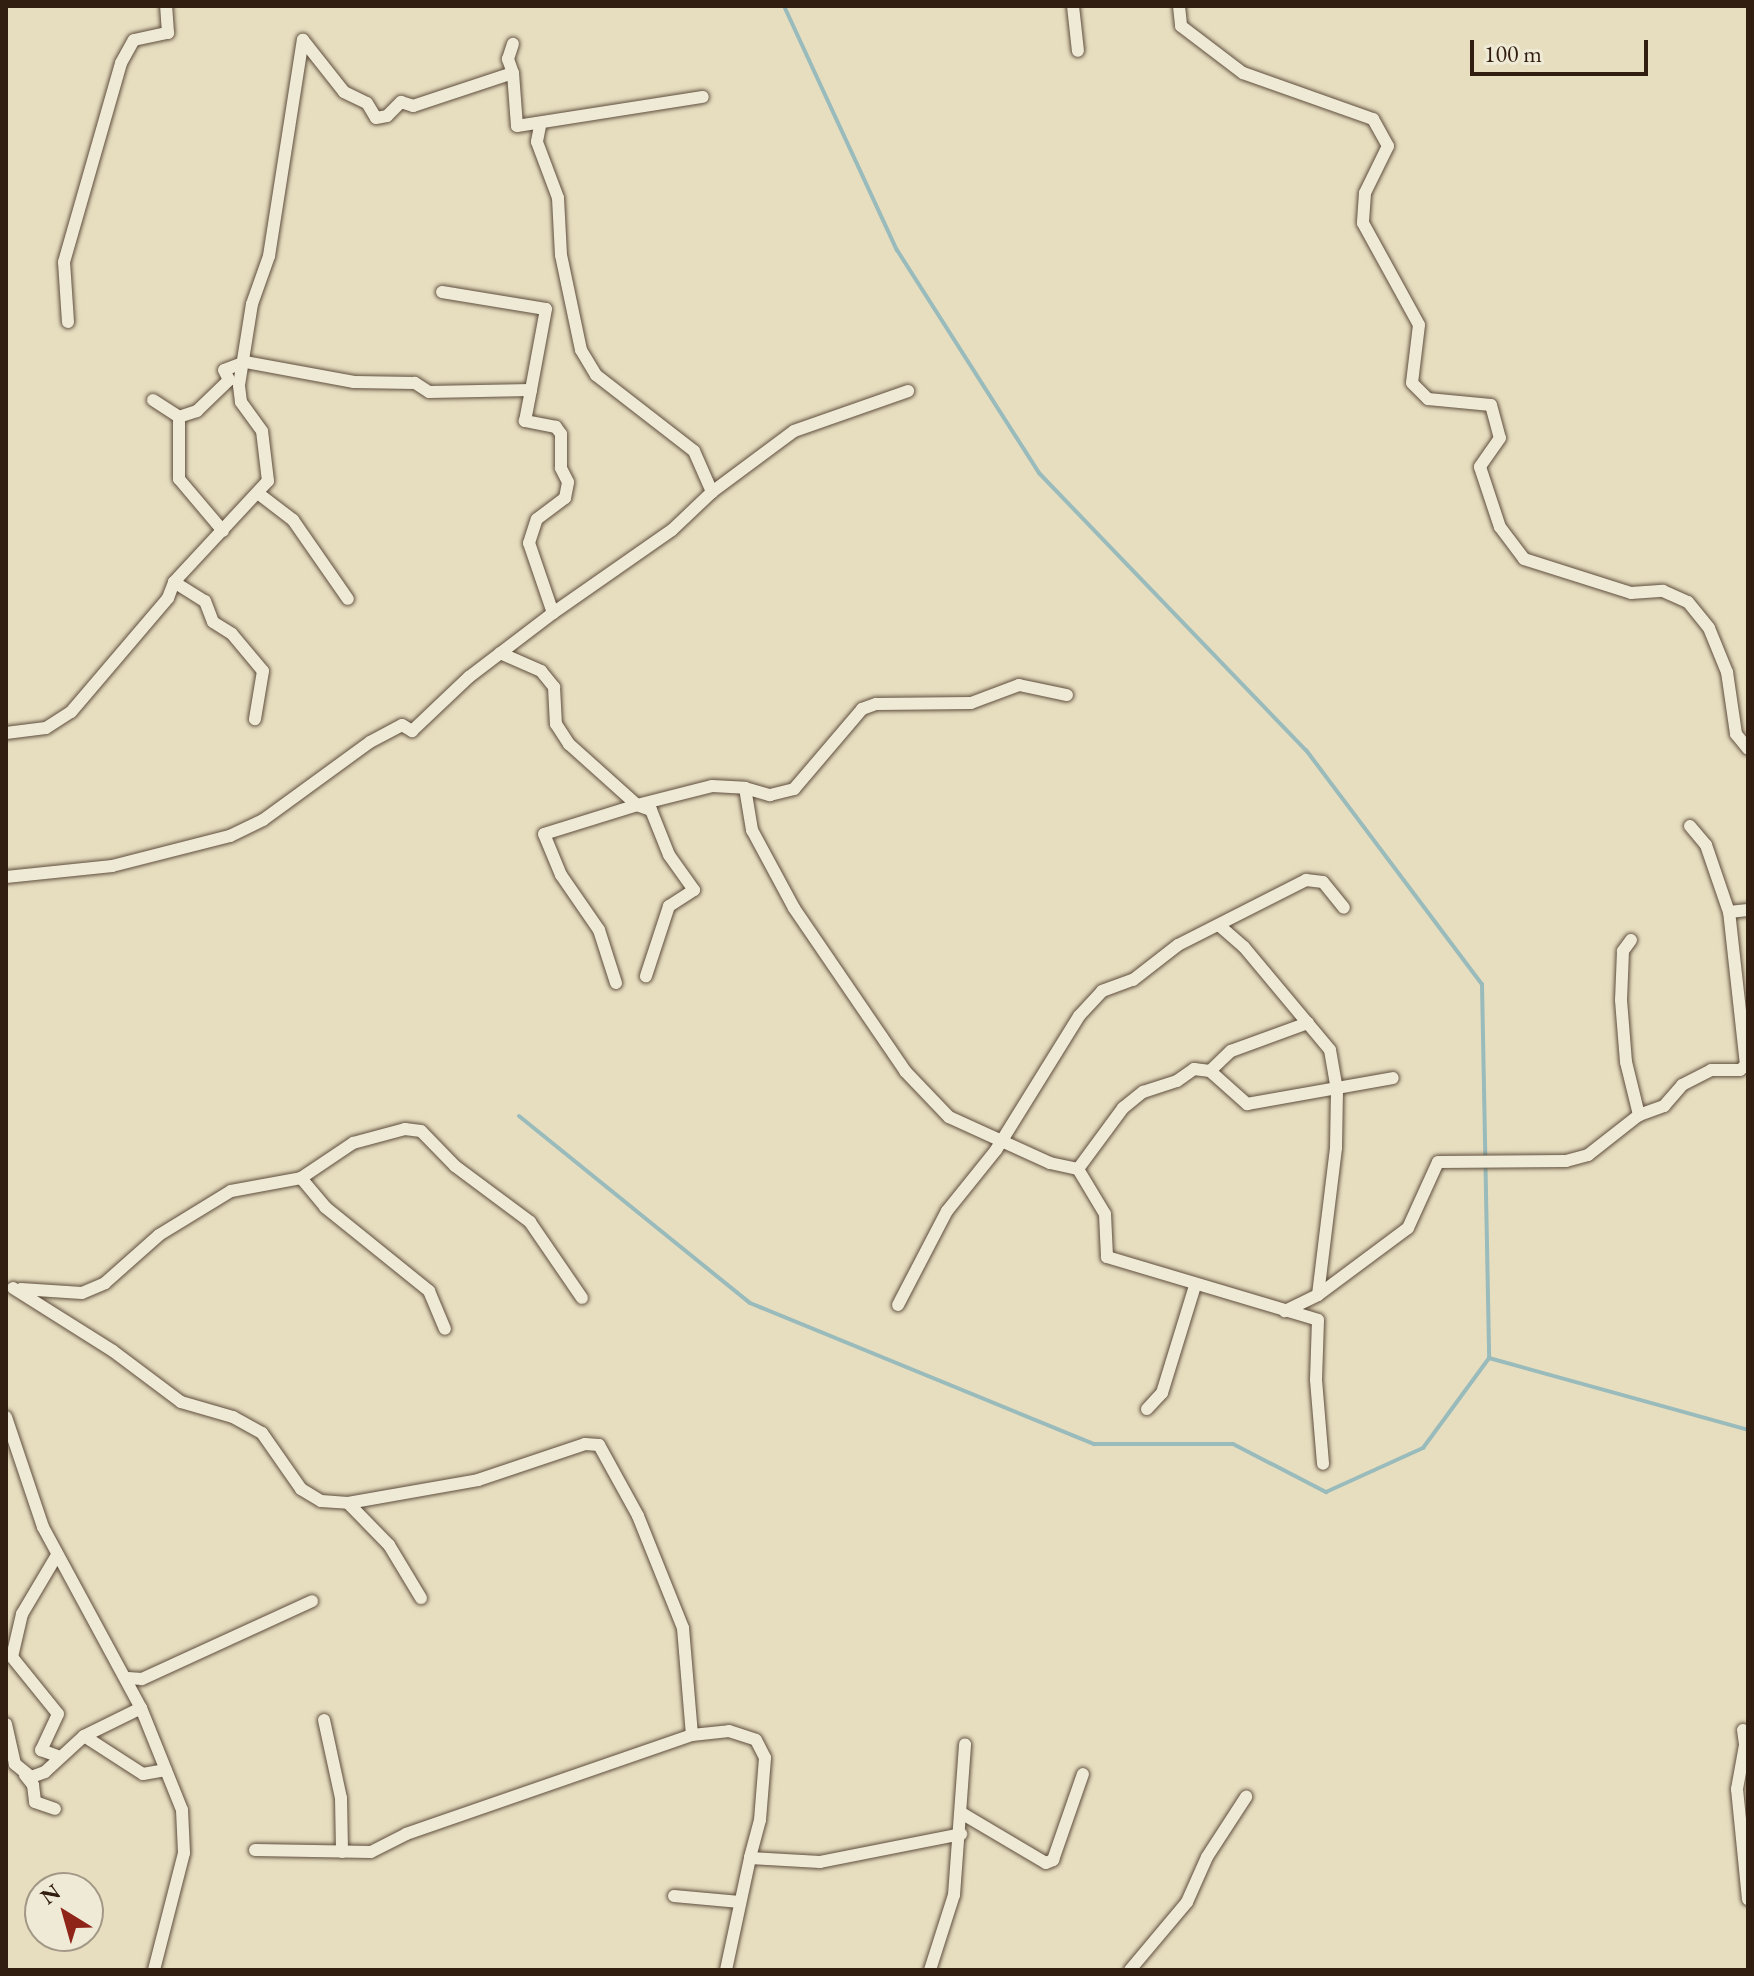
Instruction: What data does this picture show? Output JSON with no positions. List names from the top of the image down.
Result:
{
  "scale_bar": "100 m",
  "north": "top left"
}
